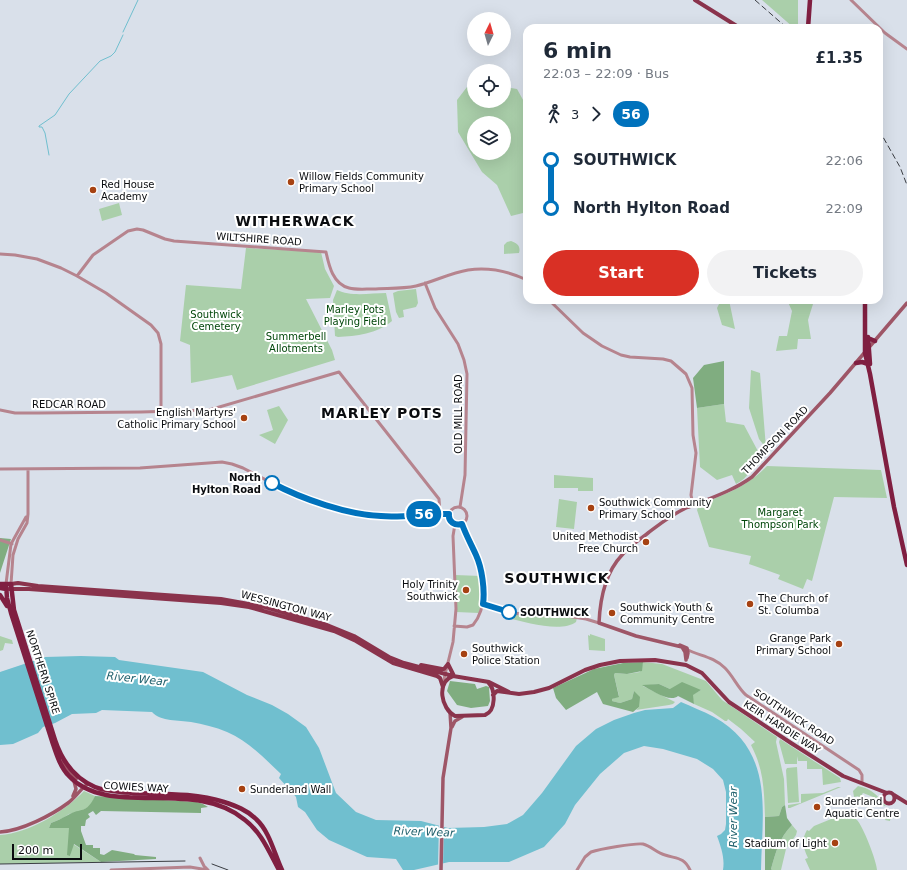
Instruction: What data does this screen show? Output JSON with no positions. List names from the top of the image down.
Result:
{
  "streets": {
    "highway": ["WESSINGTON WAY", "NORTHERN SPIRE", "COWIES WAY"],
    "main road": ["THOMPSON ROAD", "KEIR HARDIE WAY"],
    "street": [
      "WILTSHIRE ROAD",
      "REDCAR ROAD",
      "OLD MILL ROAD",
      "SOUTHWICK ROAD"
    ]
  },
  "crossings": [
    ["WILTSHIRE ROAD", "OLD MILL ROAD"],
    ["WESSINGTON WAY", "KEIR HARDIE WAY"],
    ["NORTHERN SPIRE", "COWIES WAY"],
    ["SOUTHWICK ROAD", "KEIR HARDIE WAY"]
  ],
  "districts": ["WITHERWACK", "MARLEY POTS", "SOUTHWICK"],
  "water": ["River Wear"],
  "parks": [
    "Marley Pots Playing Field",
    "Southwick Cemetery",
    "Summerbell Allotments",
    "Margaret Thompson Park"
  ],
  "places": [
    "Willow Fields Community Primary School",
    "Red House Academy",
    "English Martyrs' Catholic Primary School",
    "North Hylton Road",
    "Southwick Community Primary School",
    "United Methodist Free Church",
    "Holy Trinity Southwick",
    "The Church of St. Columba",
    "SOUTHWICK",
    "Southwick Youth & Community Centre",
    "Grange Park Primary School",
    "Southwick Police Station",
    "Sunderland Wall",
    "Sunderland Aquatic Centre",
    "Stadium of Light"
  ],
  "lines": ["bus line 56"],
  "scale_bar": "200 m",
  "north": "top",
  "page": {
    "on_map": "56",
    "heading": ["6 min", "22:03 – 22:09 · Bus", "£1.35"],
    "legs": ["3", "56"],
    "list": [
      {
        "name": "SOUTHWICK",
        "value": "22:06"
      },
      {
        "name": "North Hylton Road",
        "value": "22:09"
      }
    ],
    "buttons": ["Start", "Tickets"],
    "scale": "200 m"
  }
}
